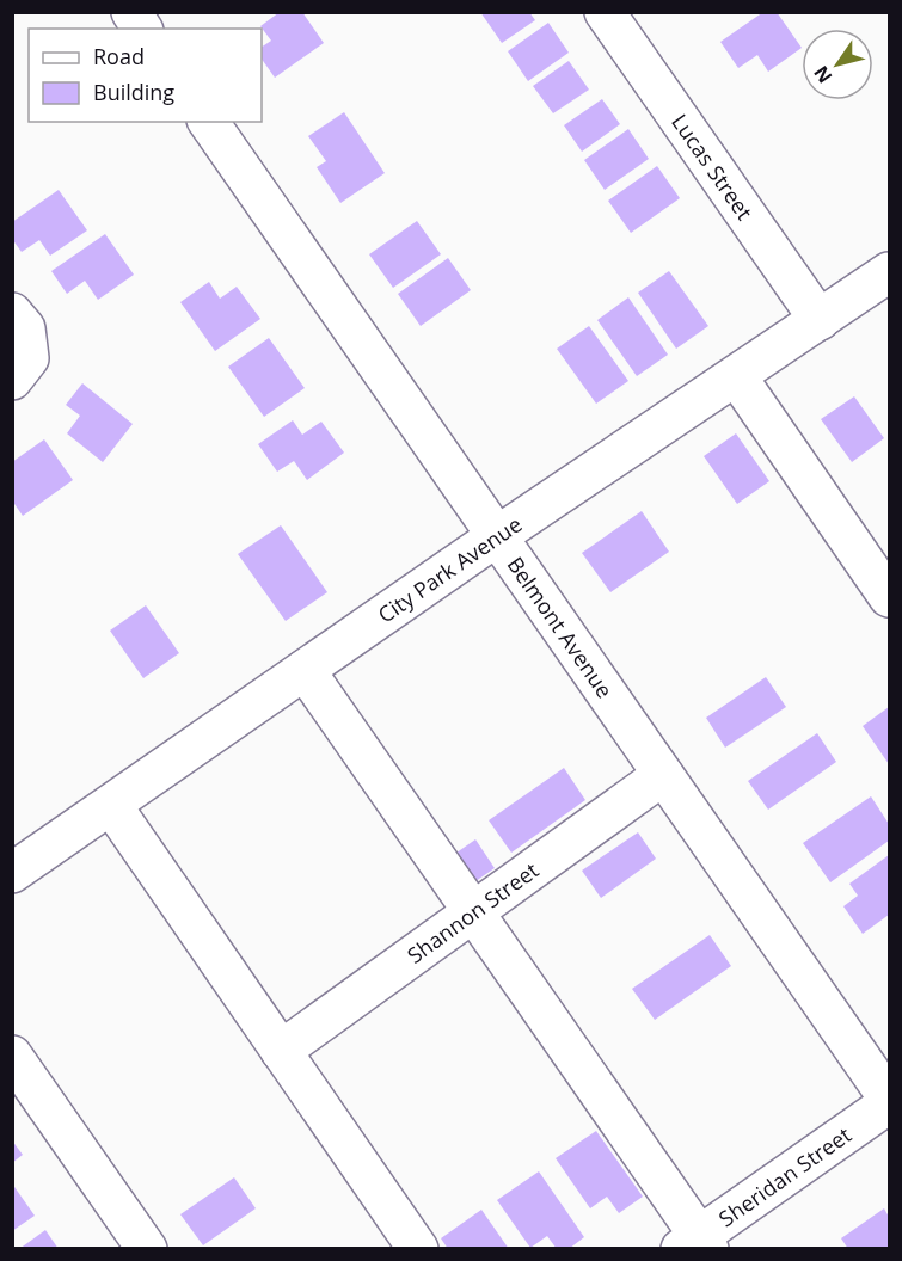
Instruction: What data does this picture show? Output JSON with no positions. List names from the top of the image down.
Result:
{
  "streets": {
    "street": [
      "Lucas Street",
      "City Park Avenue",
      "Belmont Avenue",
      "Shannon Street",
      "Sheridan Street"
    ]
  },
  "crossings": [
    ["Lucas Street", "City Park Avenue"],
    ["City Park Avenue", "Belmont Avenue"],
    ["Belmont Avenue", "Shannon Street"],
    ["Belmont Avenue", "Sheridan Street"]
  ],
  "legend": ["Road", "Building"],
  "north": "bottom left"
}
